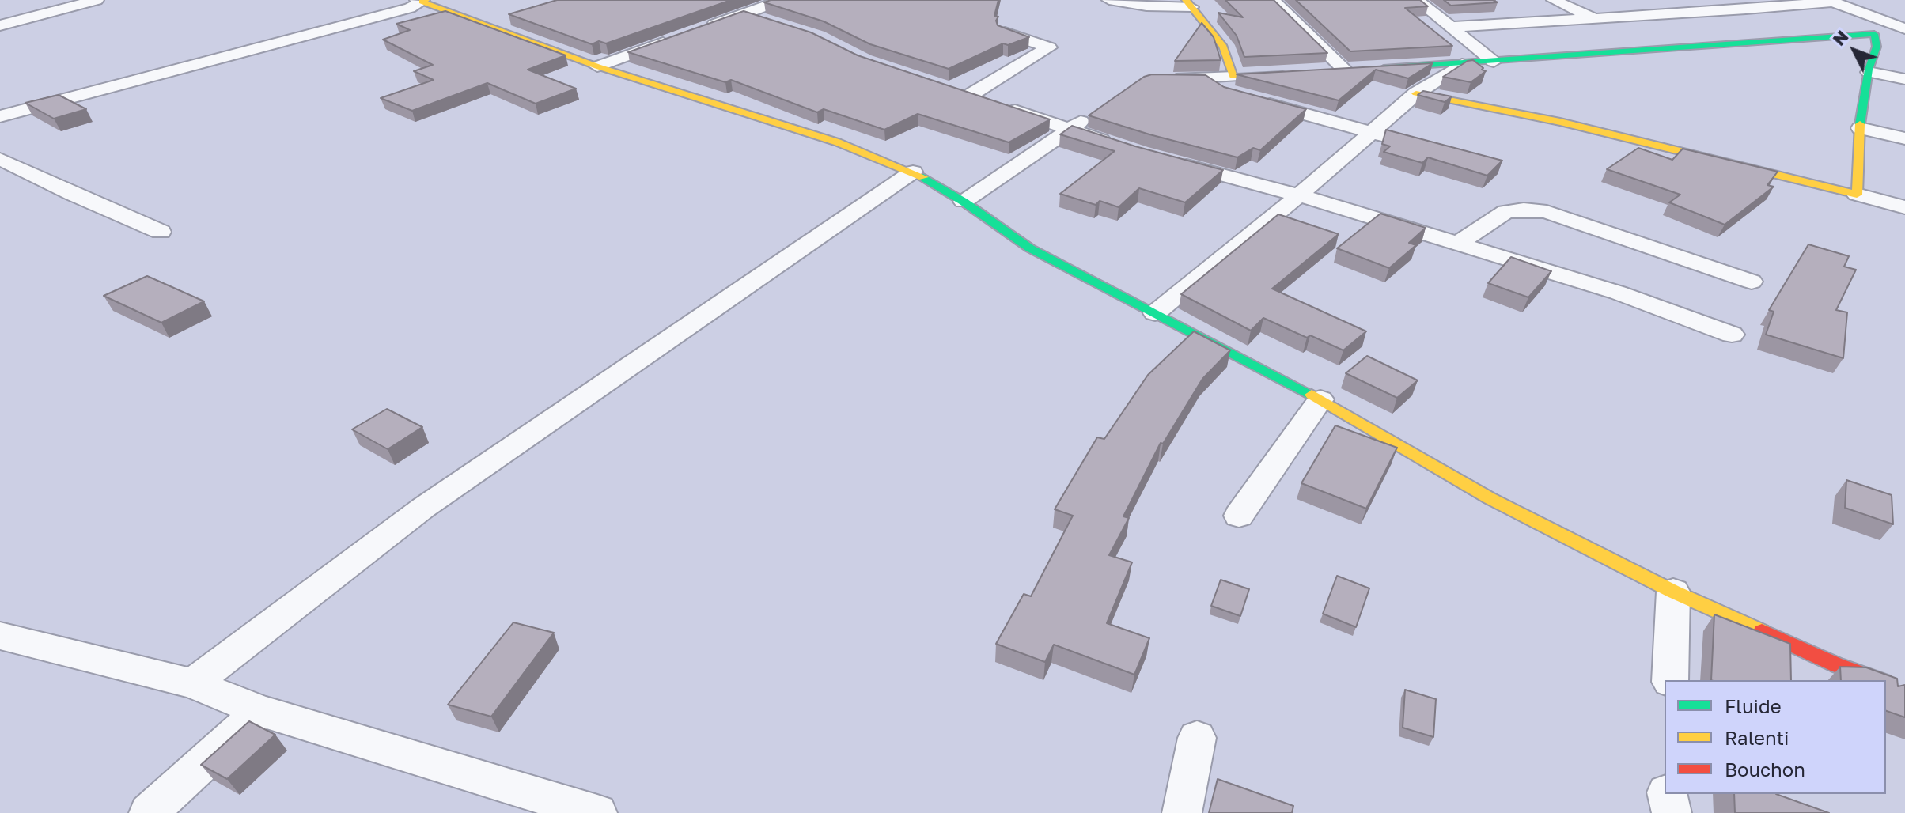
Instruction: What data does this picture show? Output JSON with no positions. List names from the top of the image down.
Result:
{
  "legend": ["Fluide", "Ralenti", "Bouchon"],
  "north": "top left"
}
